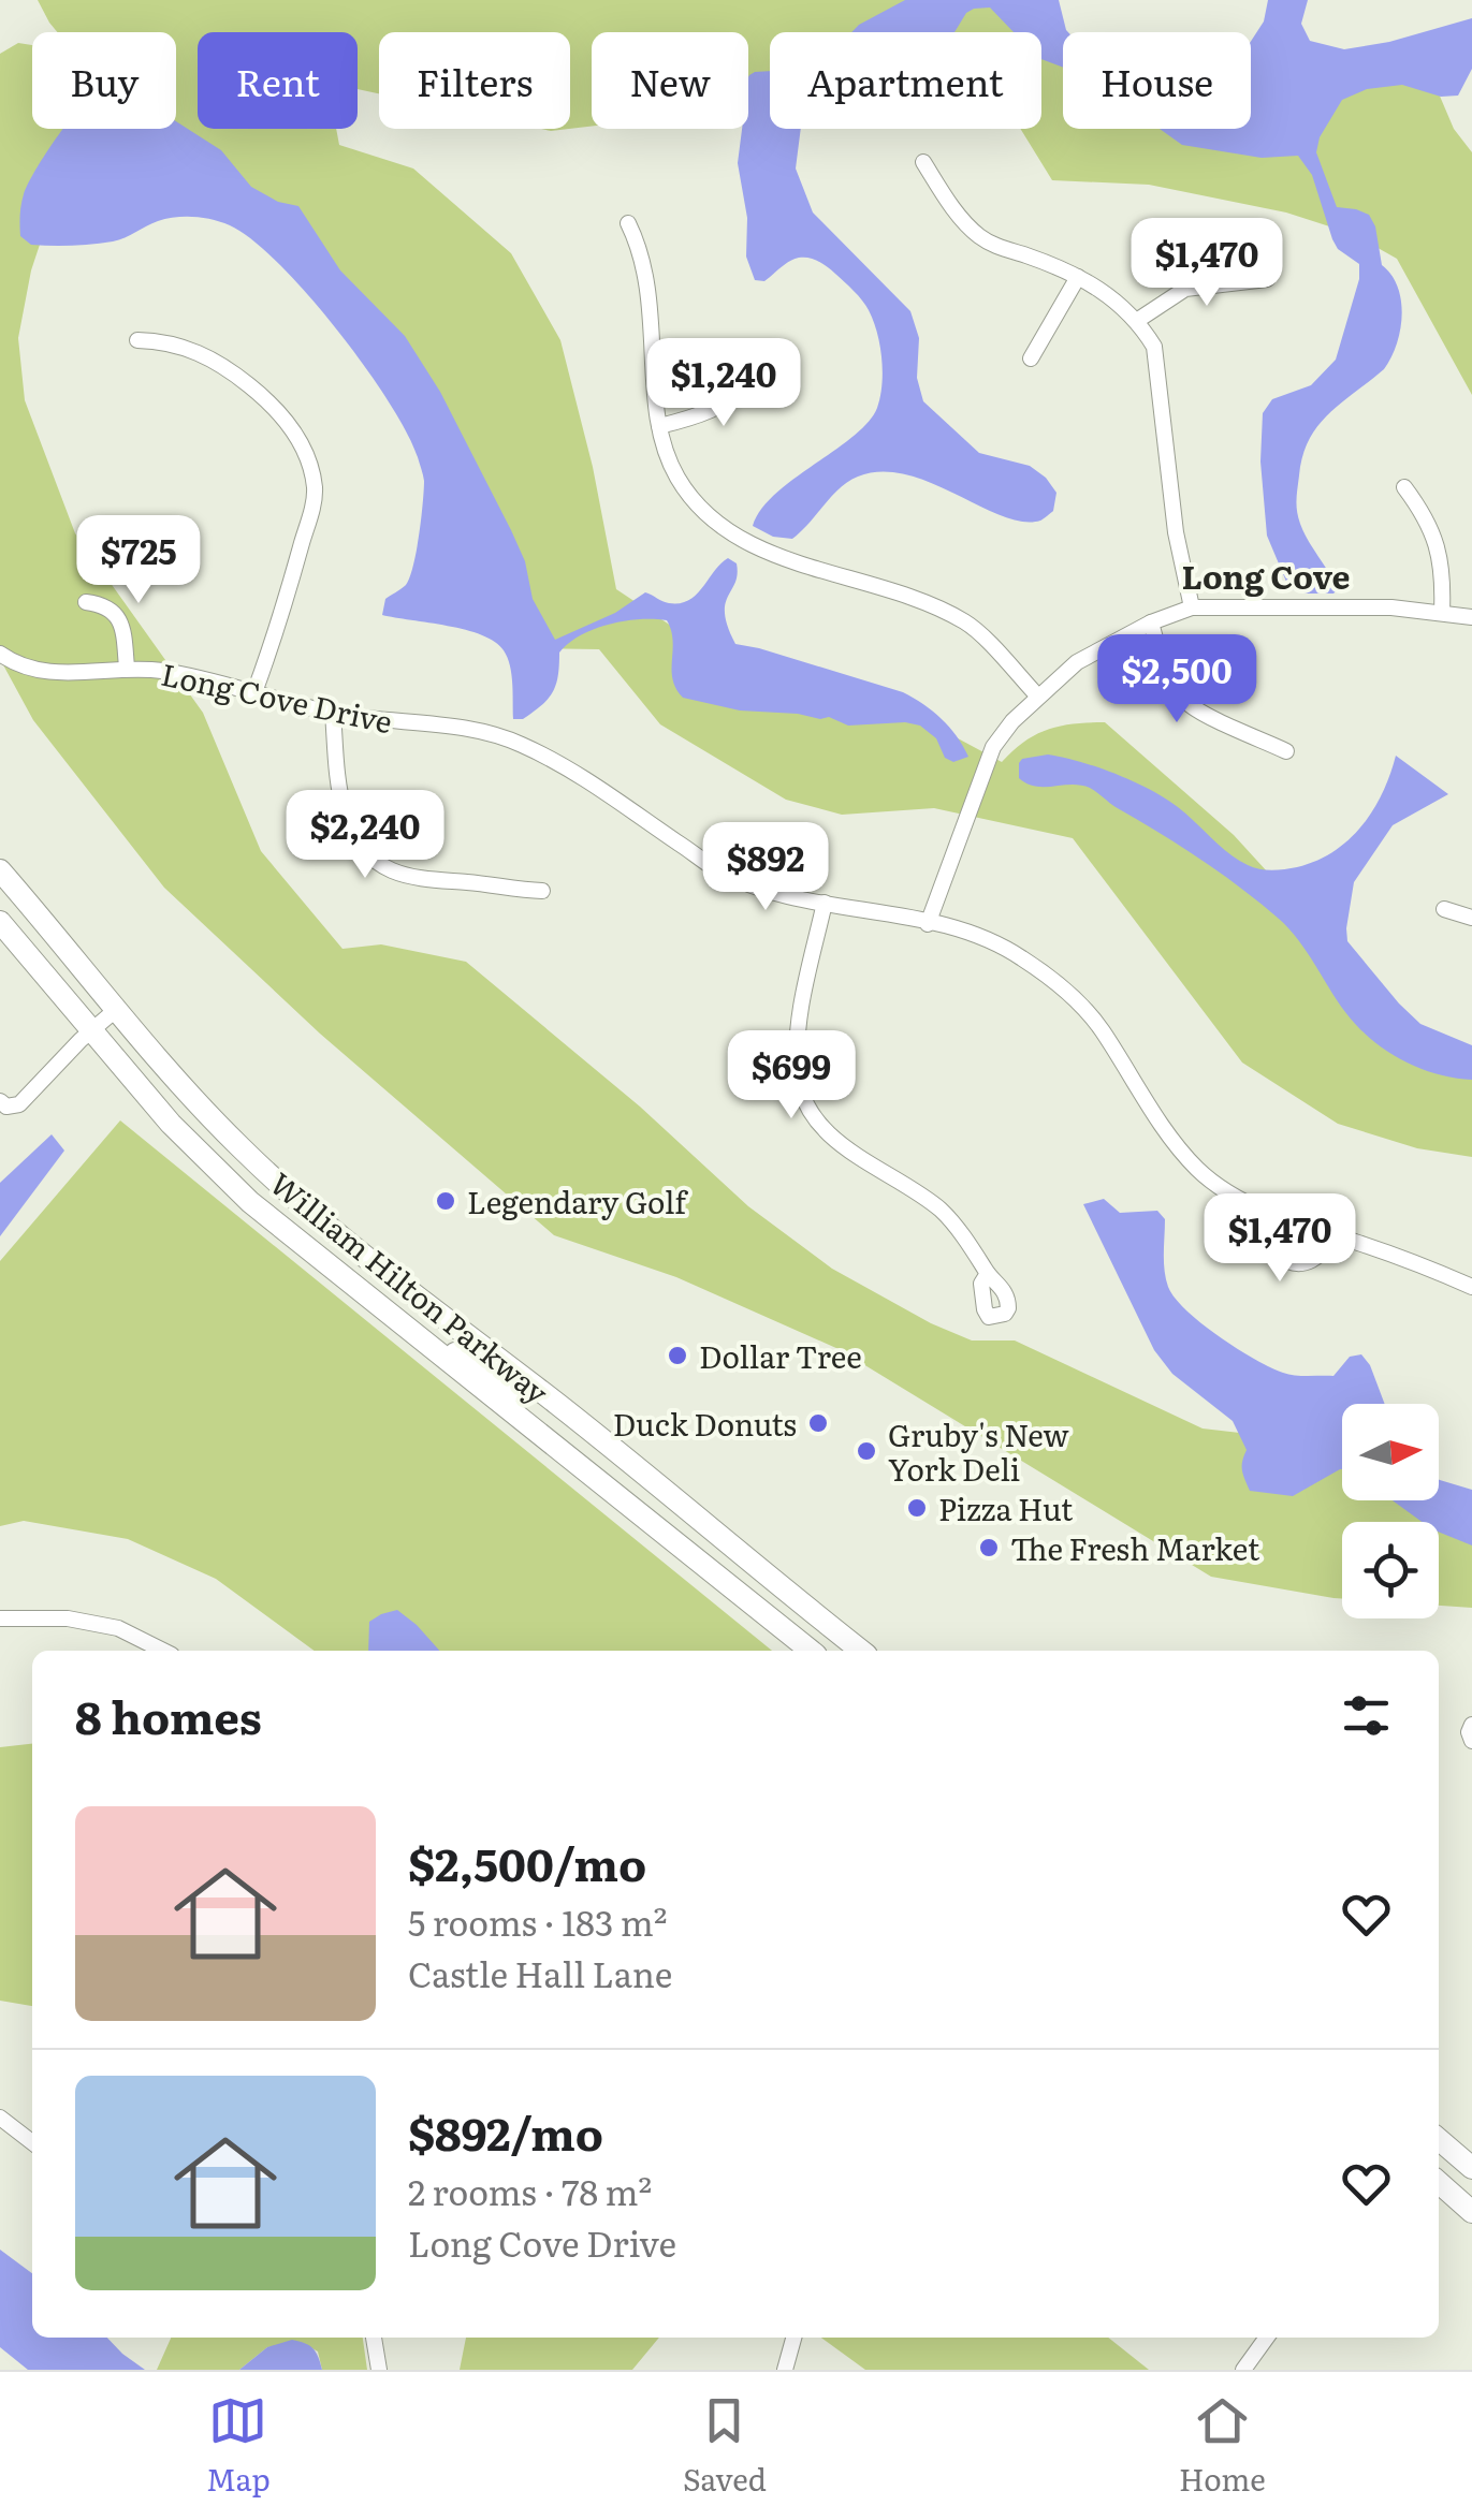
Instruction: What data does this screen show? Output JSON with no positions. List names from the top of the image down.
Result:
{
  "streets": {
    "highway": ["William Hilton Parkway"],
    "street": ["Long Cove Drive"]
  },
  "districts": ["Long Cove"],
  "places": [
    "Legendary Golf",
    "Dollar Tree",
    "Duck Donuts",
    "Gruby's New York Deli",
    "Pizza Hut",
    "The Fresh Market"
  ],
  "north": "right",
  "page": {
    "chip": [
      "Buy",
      "Rent",
      "Filters",
      "New",
      "Apartment",
      "House"
    ],
    "price": [
      "$1,470",
      "$1,240",
      "$725",
      "$2,500",
      "$2,240",
      "$892",
      "$699",
      "$1,470"
    ],
    "heading": "8 homes",
    "list": [
      {
        "name": "$2,500/mo",
        "note": "5 rooms · 183 m² · Castle Hall Lane"
      },
      {
        "name": "$892/mo",
        "note": "2 rooms · 78 m² · Long Cove Drive"
      }
    ],
    "tabs": ["Map", "Saved", "Home"]
  }
}
